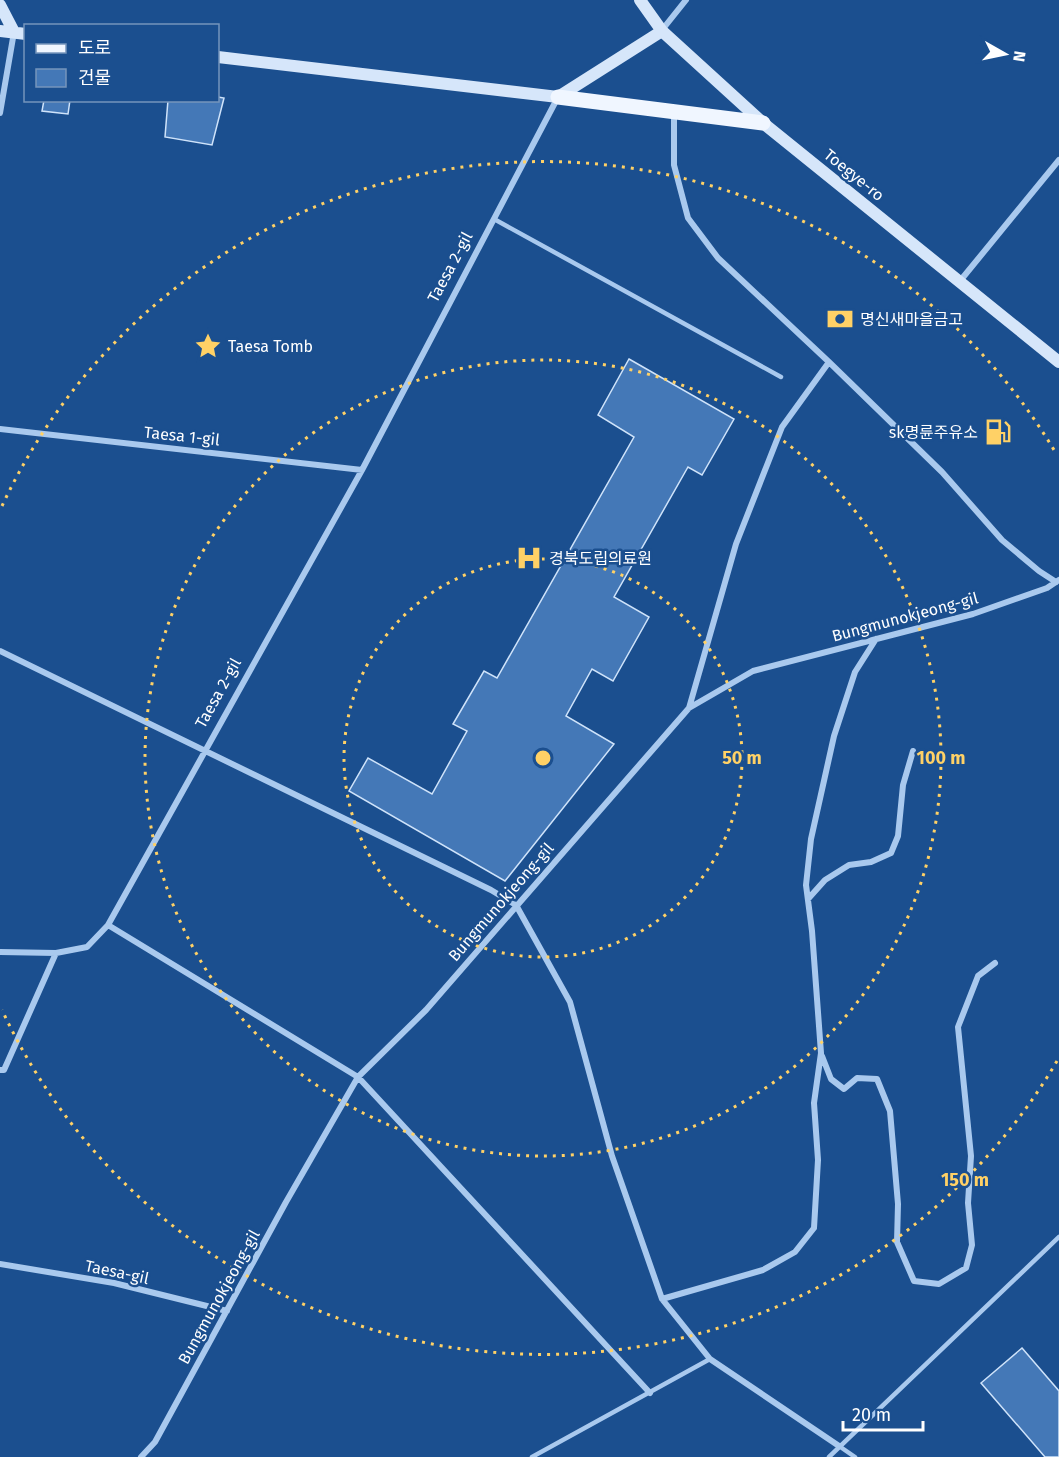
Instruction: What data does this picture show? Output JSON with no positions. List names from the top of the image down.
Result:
{
  "streets": {
    "street": [
      "Toegye-ro",
      "Taesa 2-gil",
      "Taesa 1-gil",
      "Bungmunokjeong-gil",
      "Taesa-gil"
    ]
  },
  "crossings": [
    ["Taesa 2-gil", "Taesa 1-gil"],
    ["Taesa 2-gil", "Bungmunokjeong-gil"],
    ["Bungmunokjeong-gil", "Taesa-gil"]
  ],
  "places": {
    "bank": ["명신새마을금고"],
    "place": ["Taesa Tomb"],
    "fuel station": ["sk명륜주유소"],
    "hospital": ["경북도립의료원"]
  },
  "legend": ["도로", "건물"],
  "scale_bar": "20 m",
  "north": "right",
  "rings": ["50 m", "100 m", "150 m"]
}
